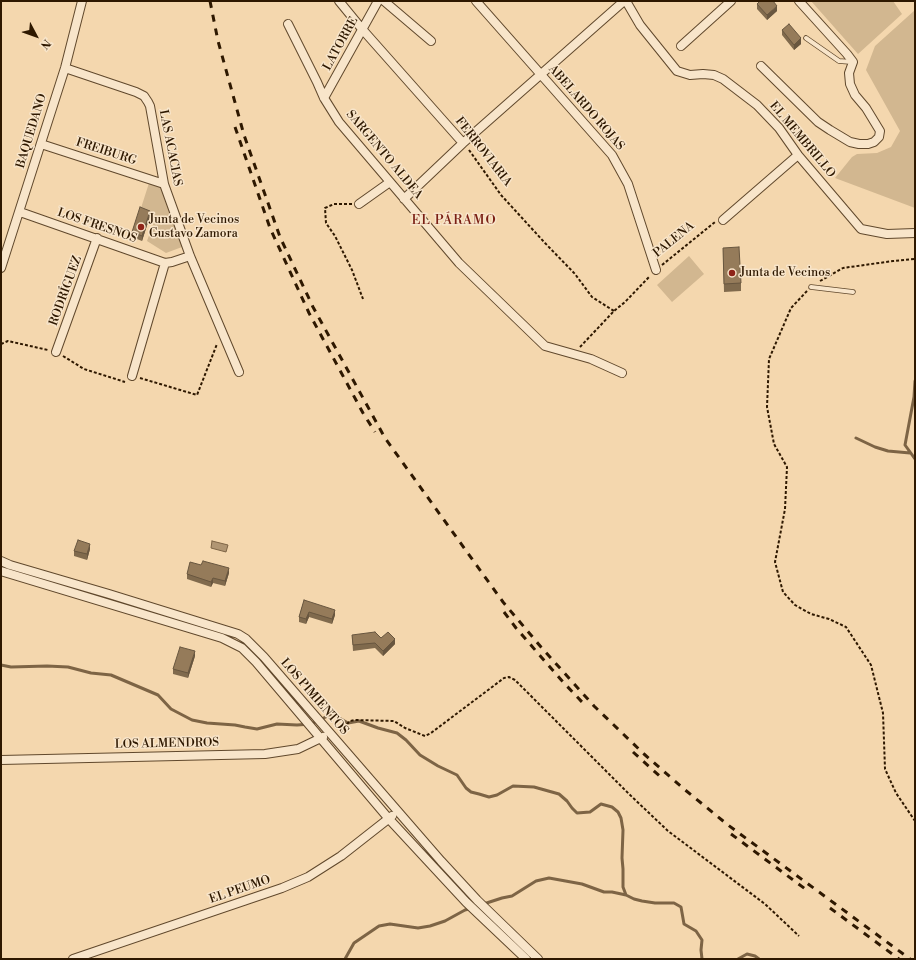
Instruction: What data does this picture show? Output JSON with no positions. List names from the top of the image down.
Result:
{
  "streets": {
    "street": [
      "LATORRE",
      "ABELARDO ROJAS",
      "BAQUEDANO",
      "EL MEMBRILLO",
      "LAS ACACIAS",
      "FREIBURG",
      "FERROVIARIA",
      "SARGENTO ALDEA",
      "LOS FRESNOS",
      "RODRÍGUEZ",
      "LOS PIMIENTOS",
      "LOS ALMENDROS",
      "EL PEUMO"
    ],
    "path": ["PALENA"]
  },
  "crossings": [
    ["LATORRE", "FERROVIARIA"],
    ["LATORRE", "SARGENTO ALDEA"],
    ["ABELARDO ROJAS", "PALENA"],
    ["BAQUEDANO", "LAS ACACIAS"],
    ["BAQUEDANO", "FREIBURG"],
    ["BAQUEDANO", "LOS FRESNOS"],
    ["LAS ACACIAS", "FREIBURG"],
    ["FERROVIARIA", "PALENA"],
    ["SARGENTO ALDEA", "PALENA"],
    ["LOS FRESNOS", "RODRÍGUEZ"],
    ["LOS PIMIENTOS", "LOS ALMENDROS"],
    ["LOS PIMIENTOS", "EL PEUMO"]
  ],
  "districts": ["EL PÁRAMO"],
  "places": ["Junta de Vecinos Gustavo Zamora", "Junta de Vecinos"],
  "north": "bottom right"
}
